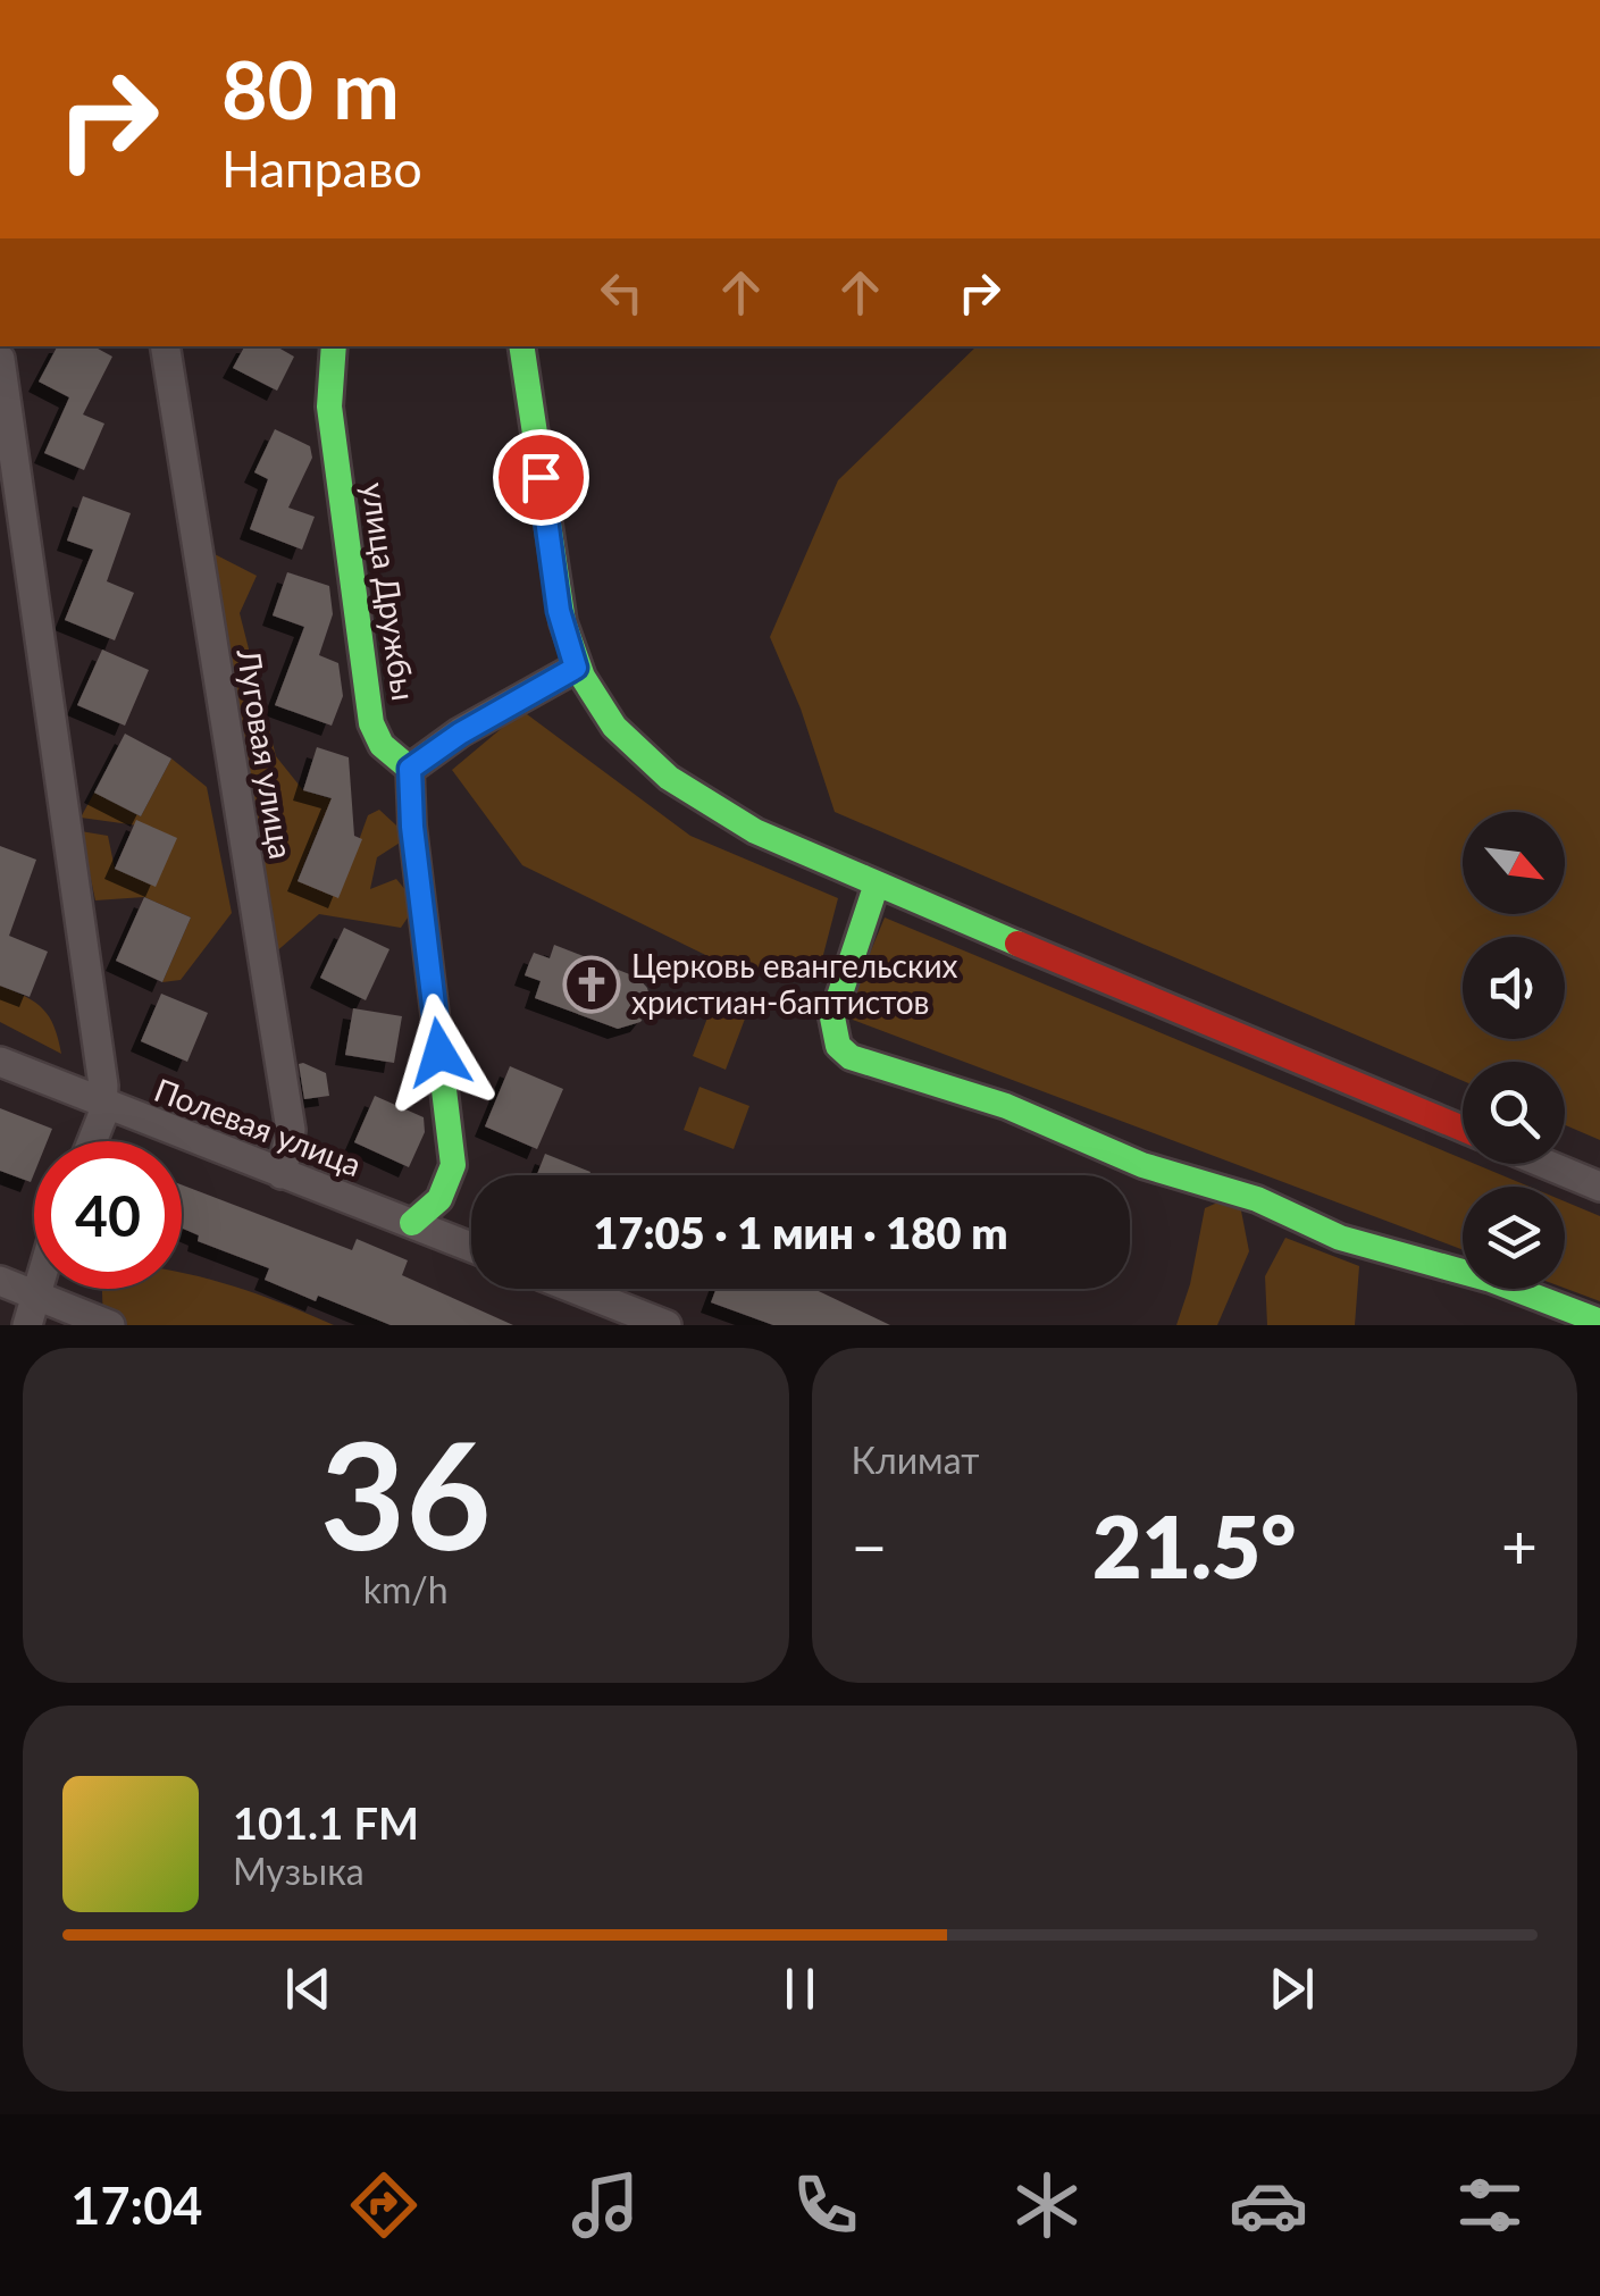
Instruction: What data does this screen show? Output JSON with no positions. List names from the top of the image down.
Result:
{
  "streets": {
    "street": ["улица Дружбы", "Луговая улица", "Полевая улица"]
  },
  "crossings": [
    ["Луговая улица", "Полевая улица"]
  ],
  "places": {
    "church": ["Церковь евангельских христиан-баптистов"]
  },
  "north": "bottom right",
  "page": {
    "turn": ["80 m", "Направо"],
    "limit": "40",
    "trip": "17:05 · 1 мин · 180 m",
    "tile": [
      ["36", "km/h"],
      "Климат"
    ],
    "heat": ["−", "21.5°", "+"],
    "song": ["101.1 FM", "Музыка"],
    "tabs": "17:04"
  }
}
